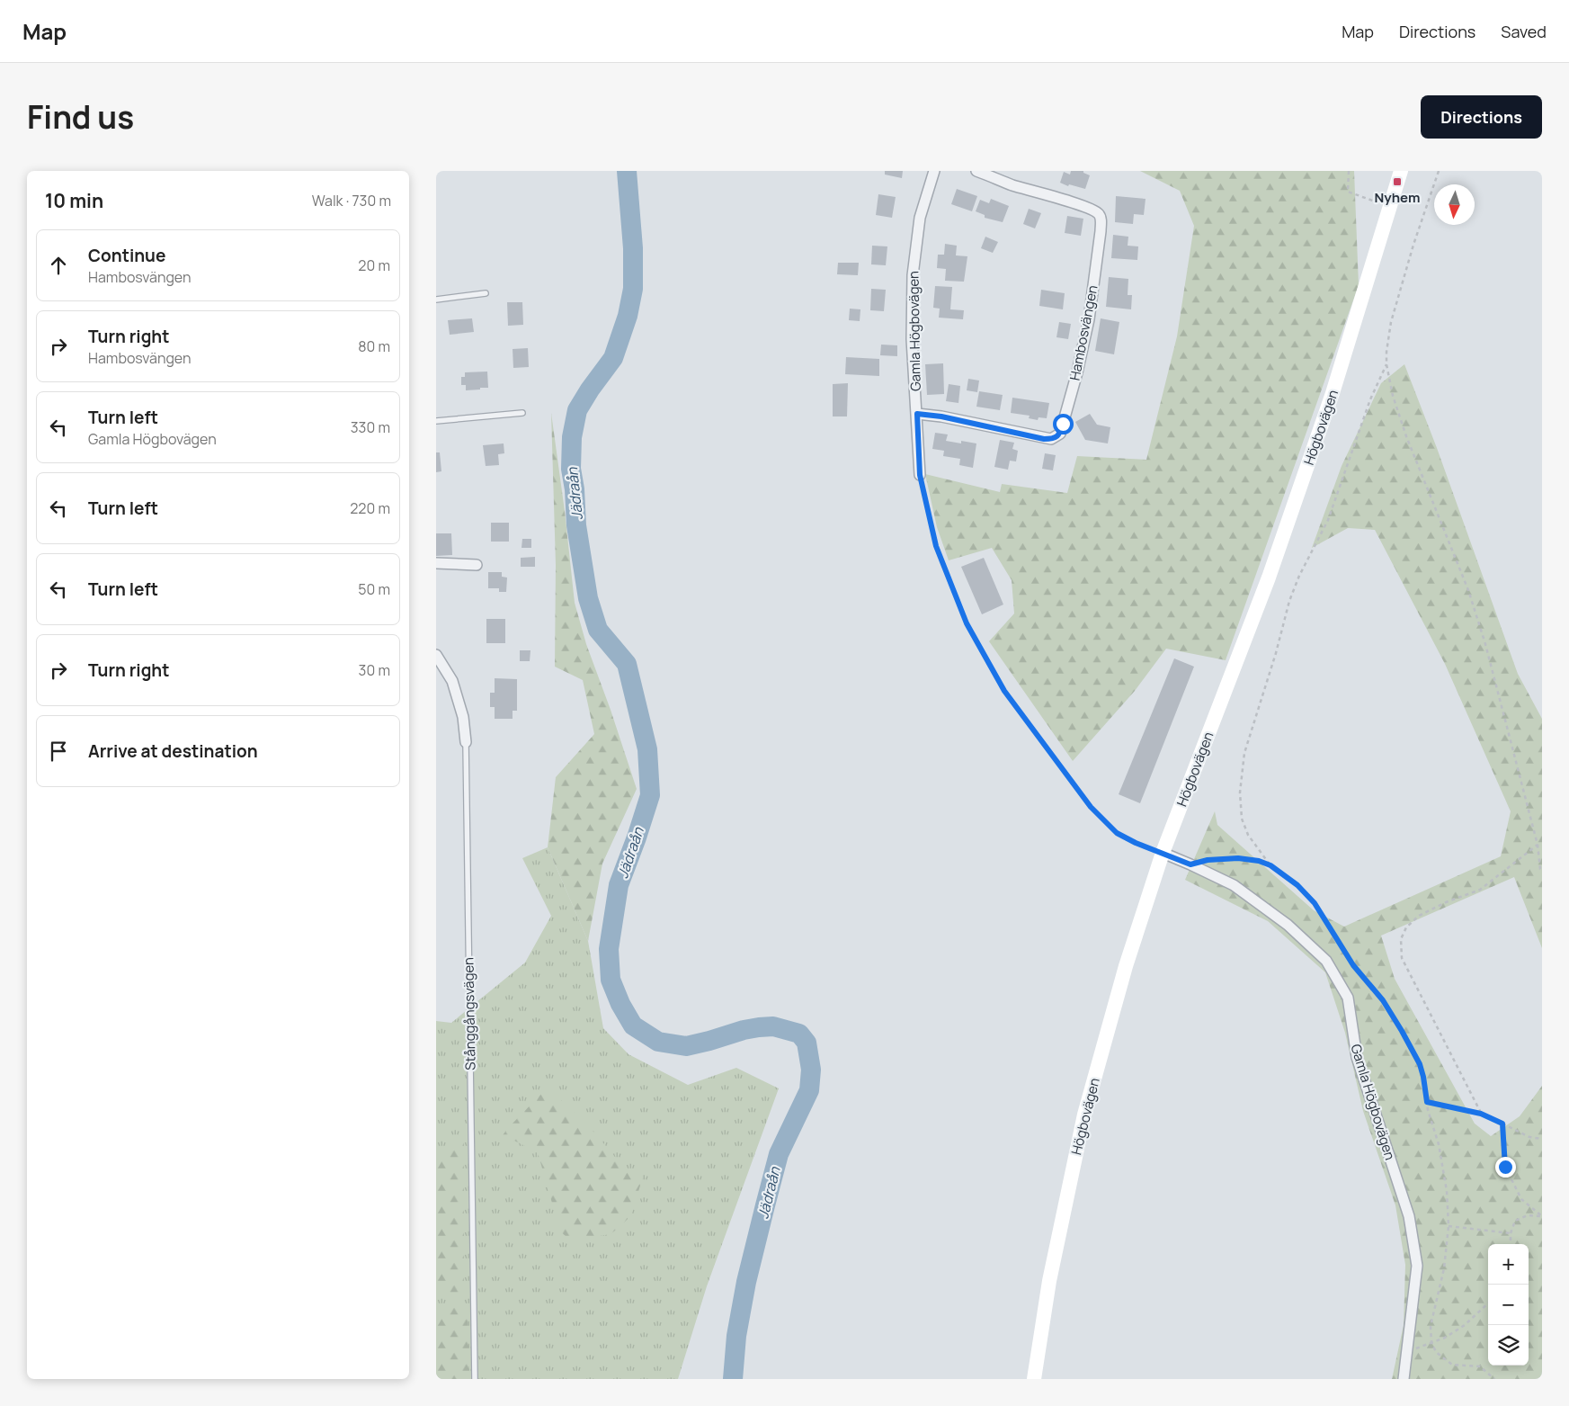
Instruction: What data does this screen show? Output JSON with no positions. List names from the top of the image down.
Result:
{
  "streets": {
    "main road": ["Högbovägen"],
    "street": ["Gamla Högbovägen", "Hambosvängen", "Stånggångsvägen"]
  },
  "crossings": [
    ["Gamla Högbovägen", "Hambosvängen"],
    ["Gamla Högbovägen", "Högbovägen"]
  ],
  "water": ["Jädraån"],
  "places": {
    "transit": ["Nyhem"]
  },
  "north": "bottom",
  "page": {
    "header": "Map",
    "nav": ["Map", "Directions", "Saved"],
    "title": "Find us",
    "buttons": "Directions",
    "heading": ["10 min", "Walk · 730 m"],
    "list": [
      ["Continue", "Hambosvängen", "20 m"],
      ["Turn right", "Hambosvängen", "80 m"],
      ["Turn left", "Gamla Högbovägen", "330 m"],
      ["Turn left", "220 m"],
      ["Turn left", "50 m"],
      ["Turn right", "30 m"],
      "Arrive at destination"
    ],
    "map_buttons": ["+", "−"]
  }
}
